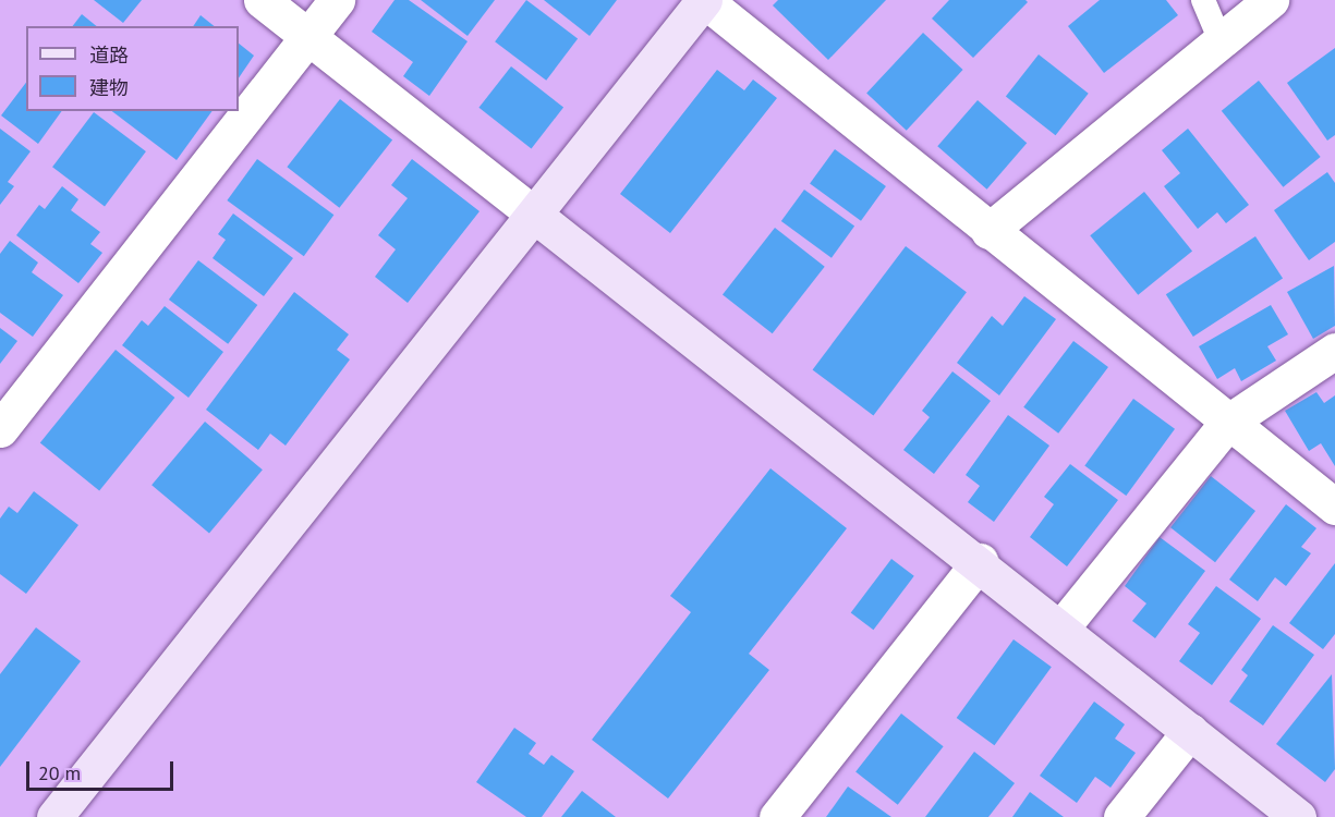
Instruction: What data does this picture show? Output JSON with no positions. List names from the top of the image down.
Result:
{
  "legend": ["道路", "建物"],
  "scale_bar": "20 m"
}
